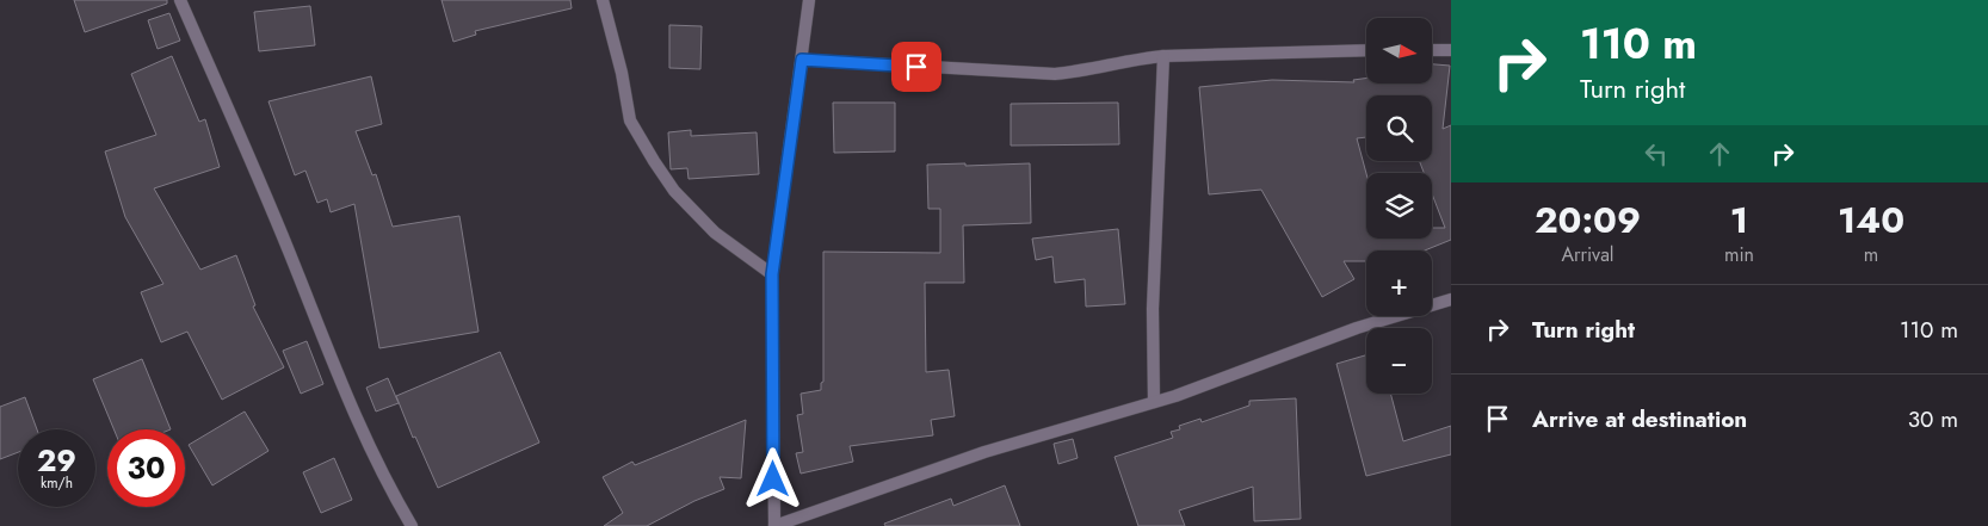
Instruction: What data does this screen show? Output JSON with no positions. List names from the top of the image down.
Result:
{
  "north": "right",
  "page": {
    "turn": ["110 m", "Turn right"],
    "map_buttons": ["+", "−"],
    "eta": [
      "20:09",
      "Arrival",
      "1",
      "min",
      "140",
      "m"
    ],
    "list": [
      {
        "name": "Turn right",
        "value": "110 m"
      },
      {
        "name": "Arrive at destination",
        "value": "30 m"
      }
    ],
    "speed": "29 km/h",
    "limit": "30"
  }
}
